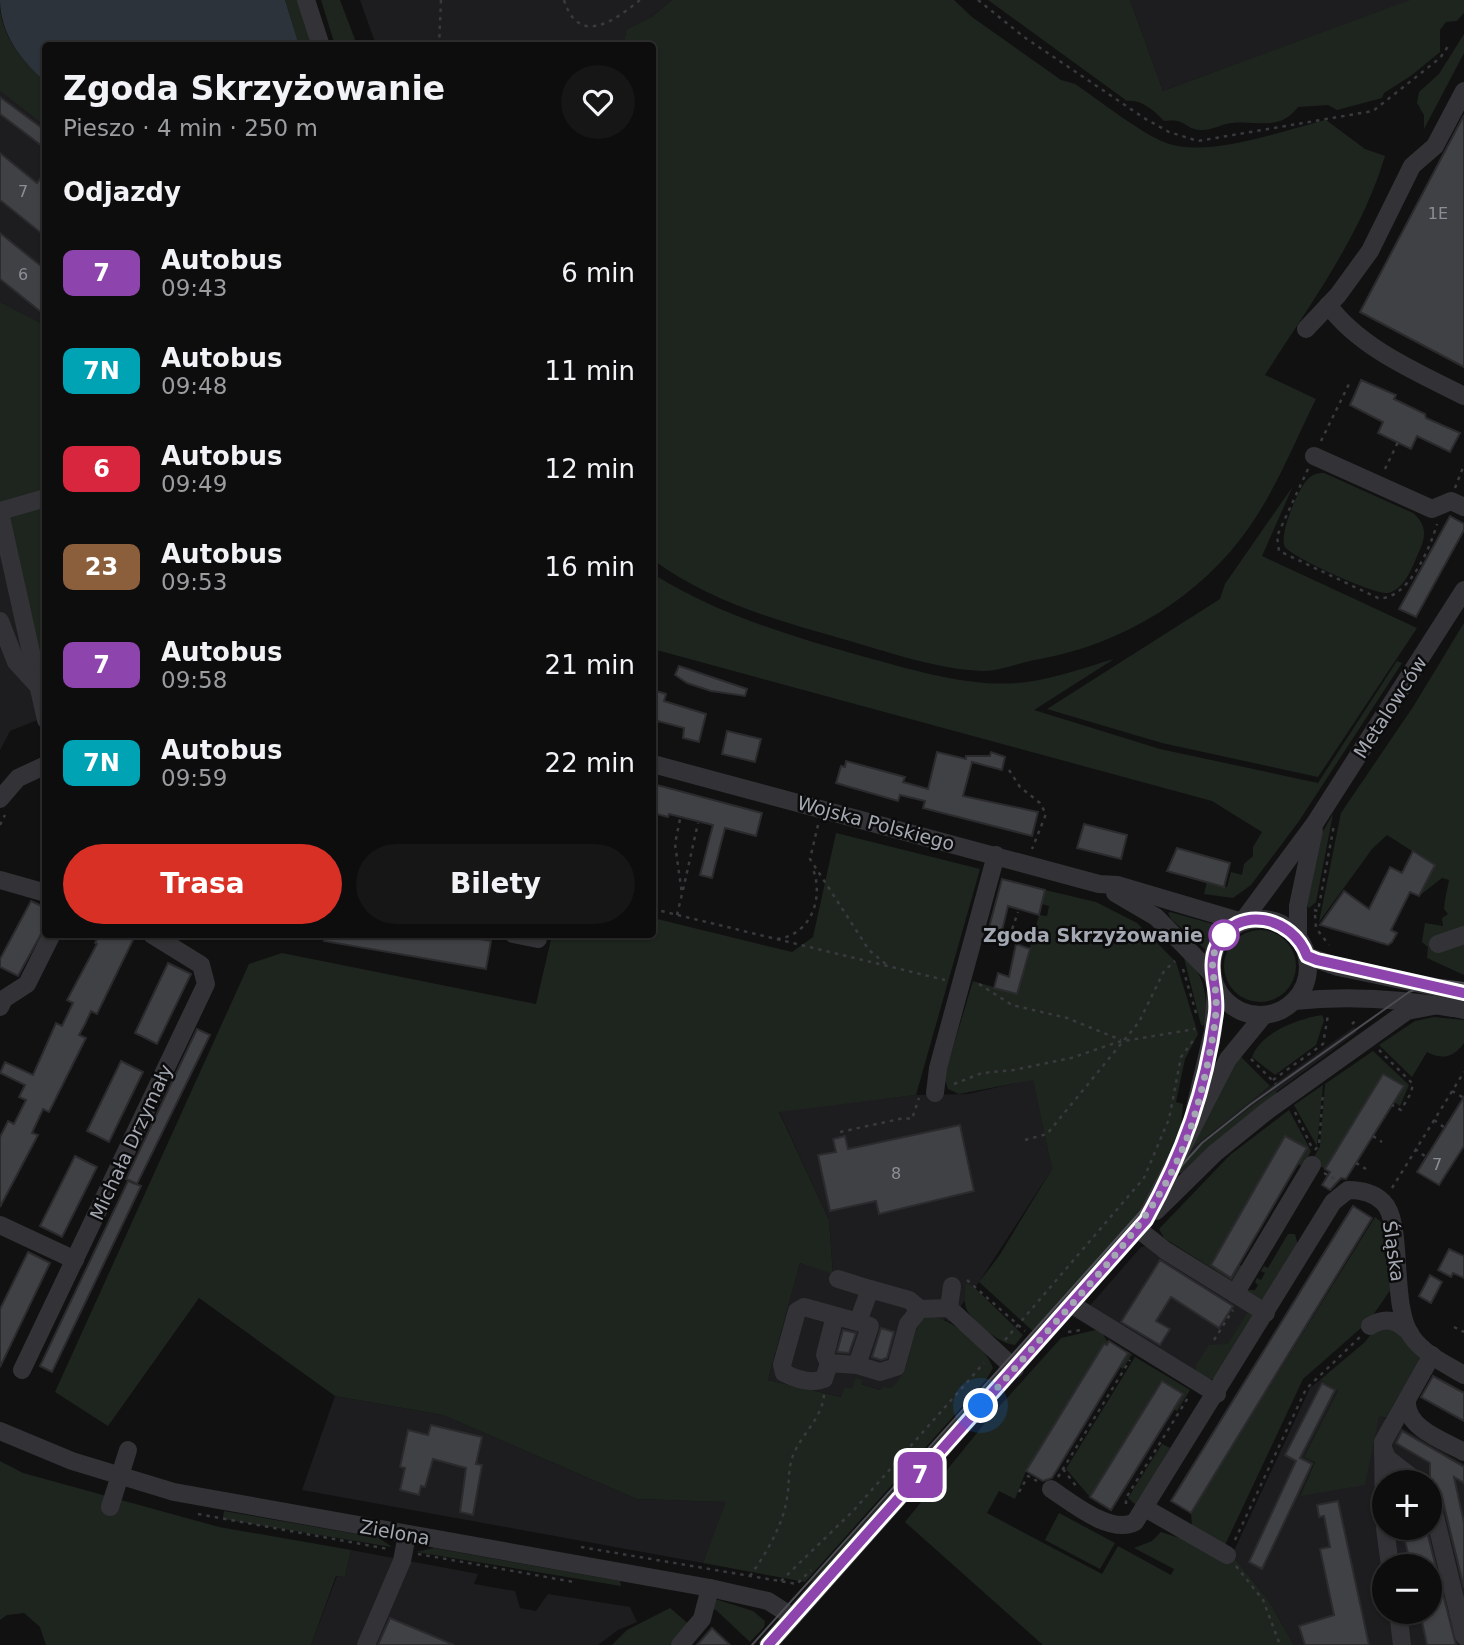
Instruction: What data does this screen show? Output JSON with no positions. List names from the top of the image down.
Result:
{
  "streets": {
    "street": [
      "Metalowców",
      "Wojska Polskiego",
      "Michała Drzymały",
      "Śląska",
      "Zielona"
    ]
  },
  "crossings": [
    ["Metalowców", "Wojska Polskiego"]
  ],
  "places": ["Zgoda Skrzyżowanie"],
  "lines": ["bus line 7"],
  "house_numbers": [
    "7",
    "1E",
    "6",
    "7",
    "8"
  ],
  "page": {
    "on_map": "7",
    "heading": [
      ["Zgoda Skrzyżowanie", "Pieszo · 4 min · 250 m"],
      "Odjazdy"
    ],
    "list": [
      {
        "mark": "7",
        "name": "Autobus",
        "note": "09:43",
        "value": "6 min"
      },
      {
        "mark": "7N",
        "name": "Autobus",
        "note": "09:48",
        "value": "11 min"
      },
      {
        "mark": "6",
        "name": "Autobus",
        "note": "09:49",
        "value": "12 min"
      },
      {
        "mark": "23",
        "name": "Autobus",
        "note": "09:53",
        "value": "16 min"
      },
      {
        "mark": "7",
        "name": "Autobus",
        "note": "09:58",
        "value": "21 min"
      },
      {
        "mark": "7N",
        "name": "Autobus",
        "note": "09:59",
        "value": "22 min"
      }
    ],
    "buttons": ["Trasa", "Bilety"],
    "map_buttons": ["+", "−"]
  }
}
